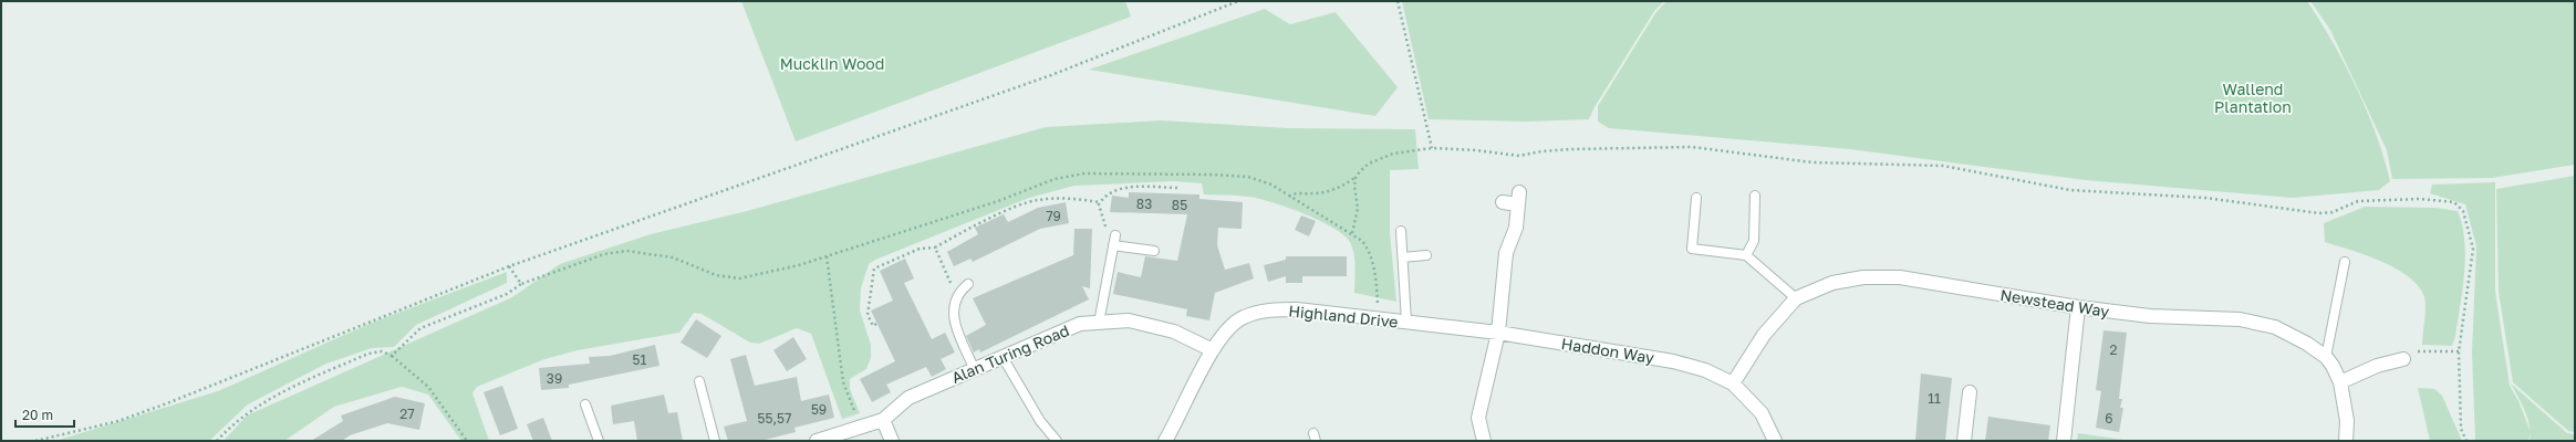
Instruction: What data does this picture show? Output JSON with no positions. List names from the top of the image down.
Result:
{
  "streets": {
    "street": [
      "Newstead Way",
      "Highland Drive",
      "Haddon Way",
      "Alan Turing Road"
    ]
  },
  "crossings": [
    ["Newstead Way", "Haddon Way"],
    ["Highland Drive", "Haddon Way"],
    ["Highland Drive", "Alan Turing Road"]
  ],
  "parks": ["Mucklin Wood", "Wallend Plantation"],
  "house_numbers": [
    "83",
    "85",
    "79",
    "2",
    "51",
    "39",
    "11",
    "59",
    "27",
    "55,57",
    "6"
  ],
  "scale_bar": "20 m"
}
